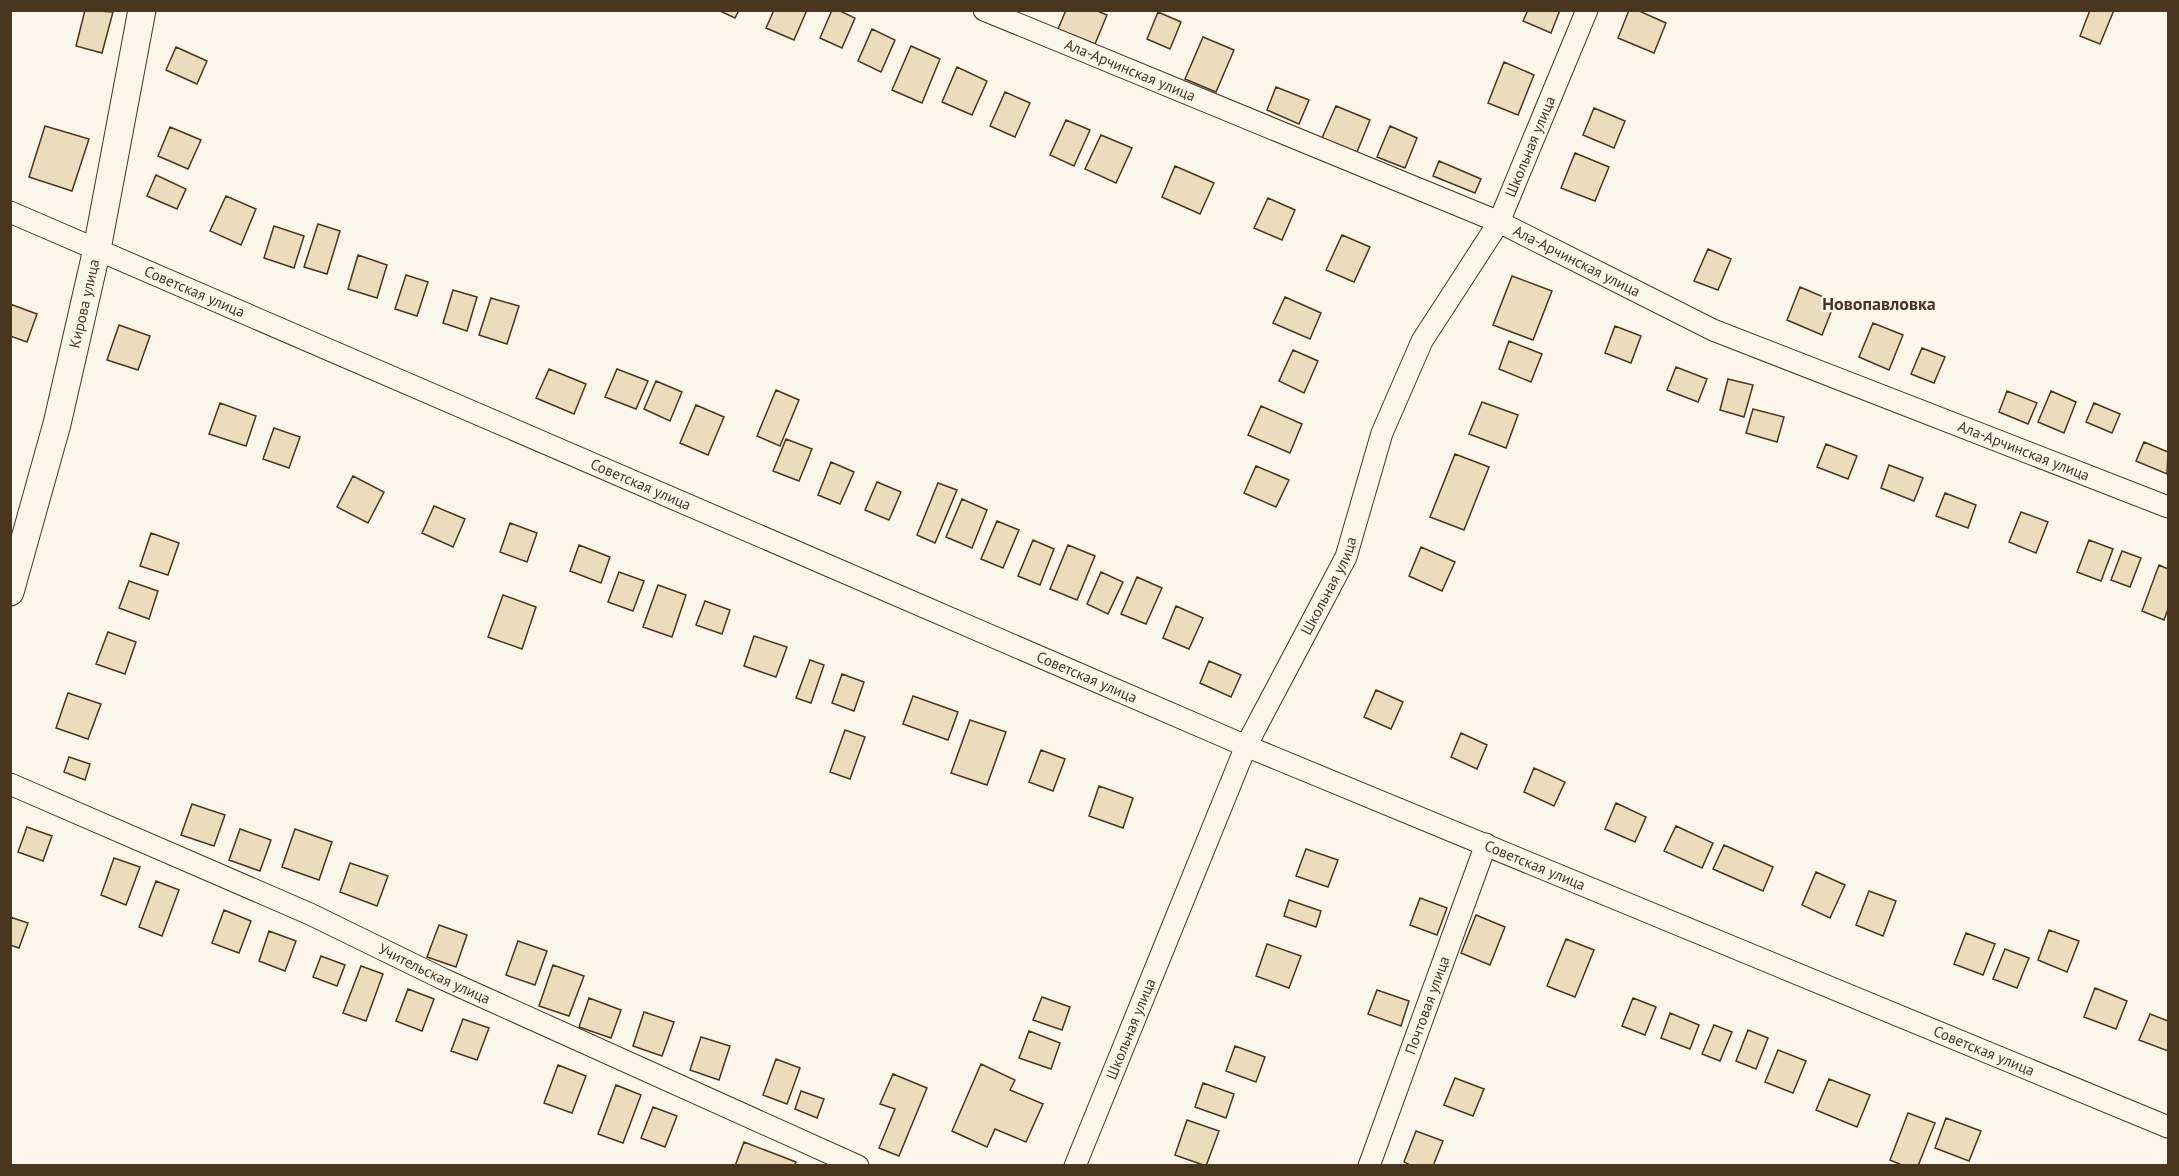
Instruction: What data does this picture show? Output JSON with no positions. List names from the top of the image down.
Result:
{
  "streets": {
    "street": [
      "Ала-Арчинская улица",
      "Школьная улица",
      "Советская улица",
      "Кирова улица",
      "Учительская улица",
      "Почтовая улица"
    ]
  },
  "crossings": [
    ["Ала-Арчинская улица", "Школьная улица"],
    ["Школьная улица", "Советская улица"],
    ["Советская улица", "Кирова улица"],
    ["Советская улица", "Почтовая улица"]
  ],
  "districts": ["Новопавловка"]
}
